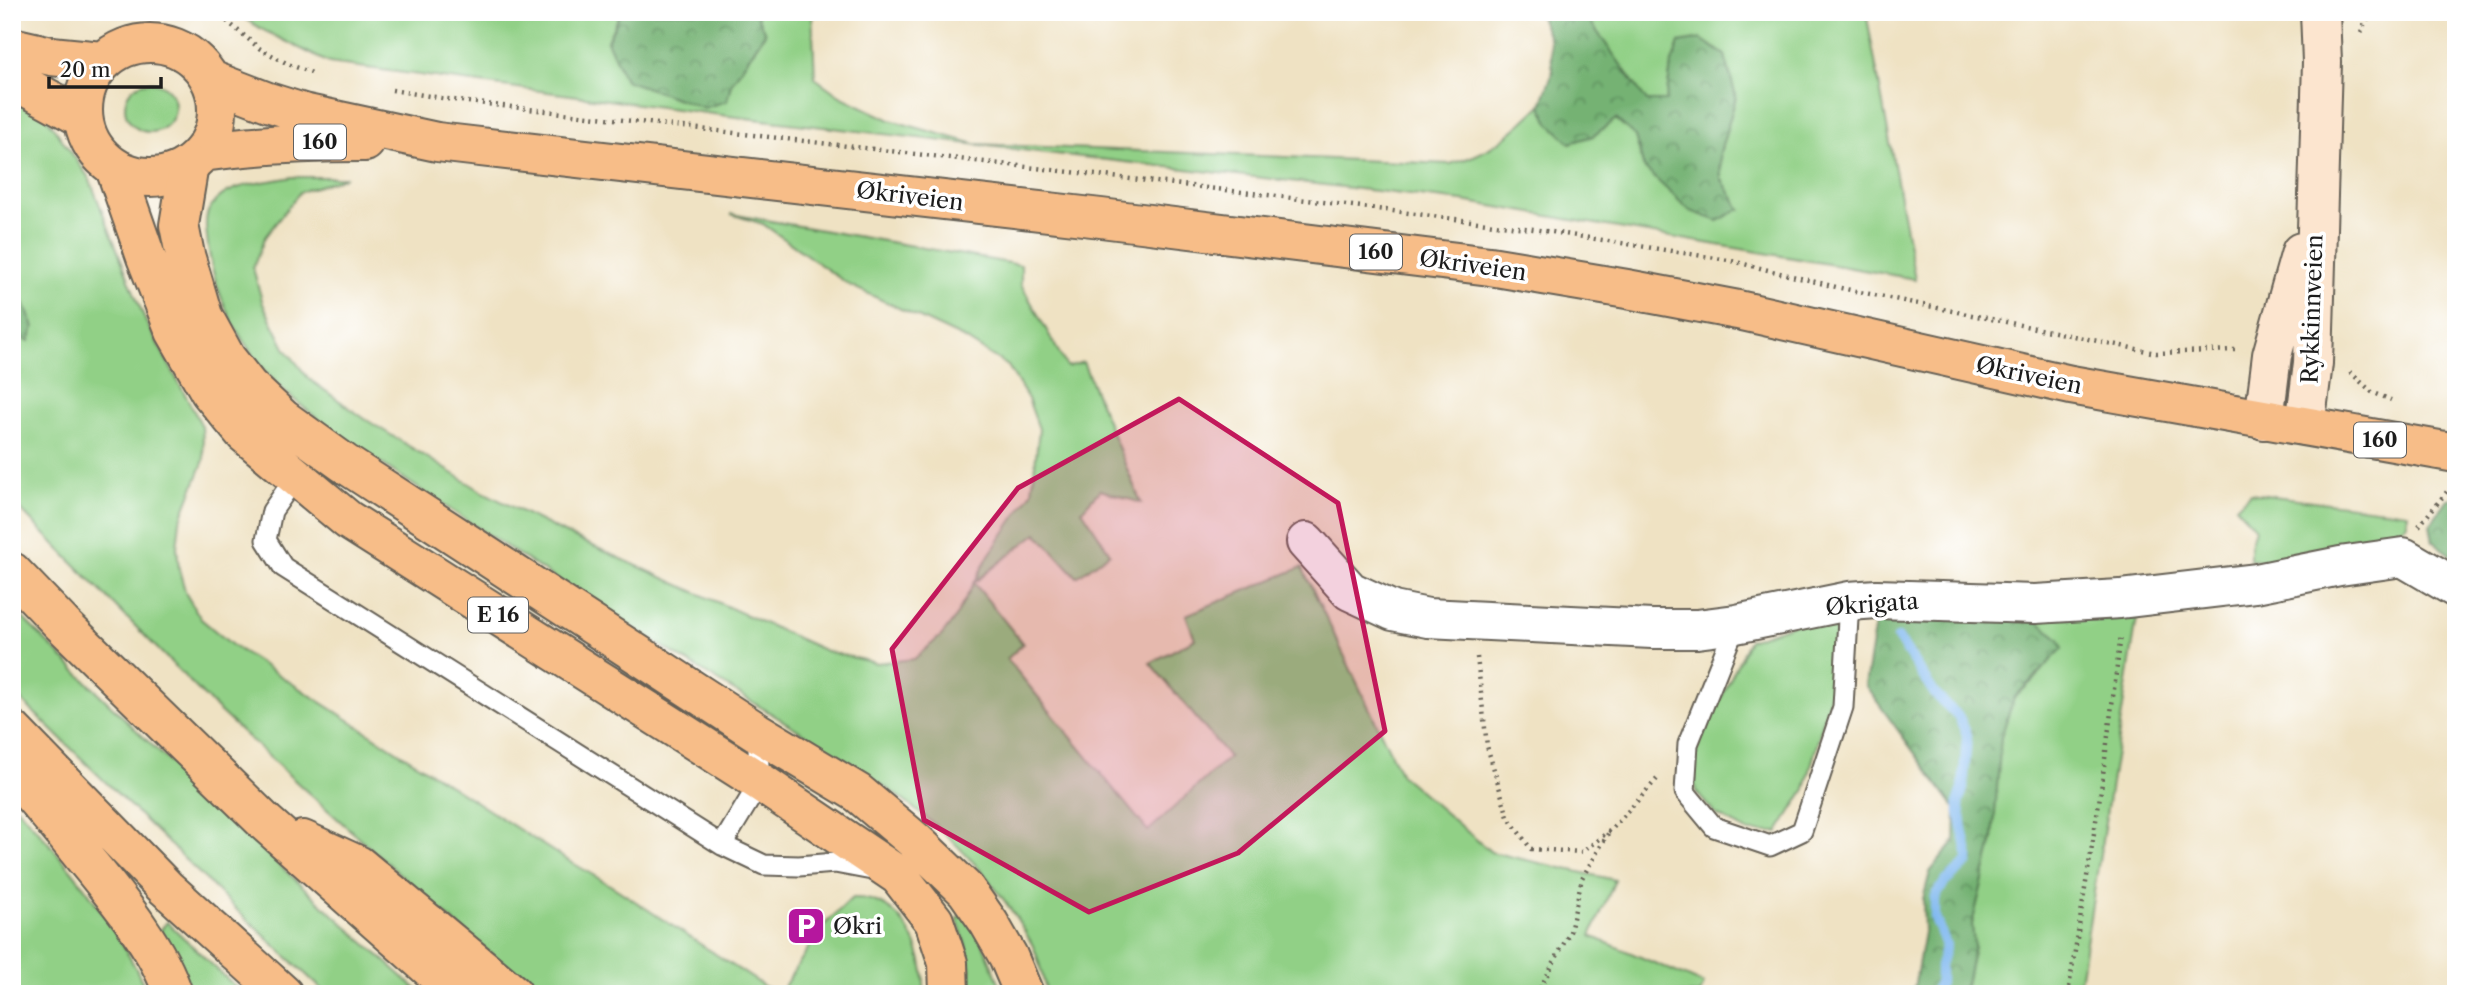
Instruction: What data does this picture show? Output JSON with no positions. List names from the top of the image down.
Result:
{
  "streets": {
    "main road": ["160", "Økriveien", "E 16"],
    "street": ["Rykkinnveien", "Økrigata"]
  },
  "crossings": [
    ["160", "Økriveien"],
    ["160", "E 16"],
    ["Økriveien", "Rykkinnveien"],
    ["Økriveien", "E 16"]
  ],
  "places": {
    "parking": ["Økri"]
  },
  "scale_bar": "20 m"
}
